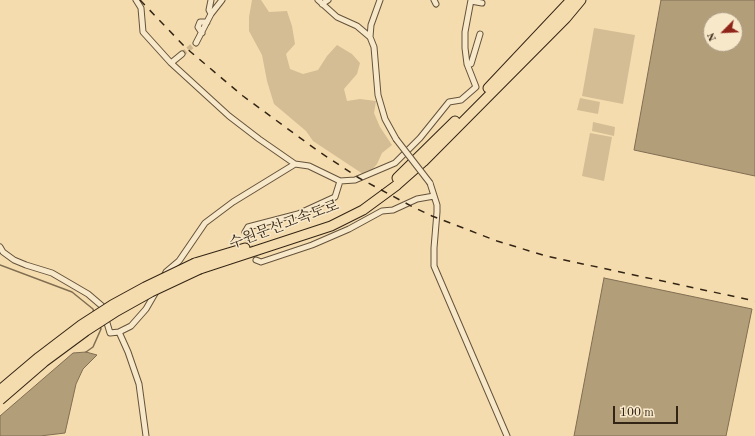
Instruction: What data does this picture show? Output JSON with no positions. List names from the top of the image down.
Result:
{
  "streets": {
    "highway": ["수원문산고속도로"]
  },
  "scale_bar": "100 m",
  "north": "bottom left"
}
